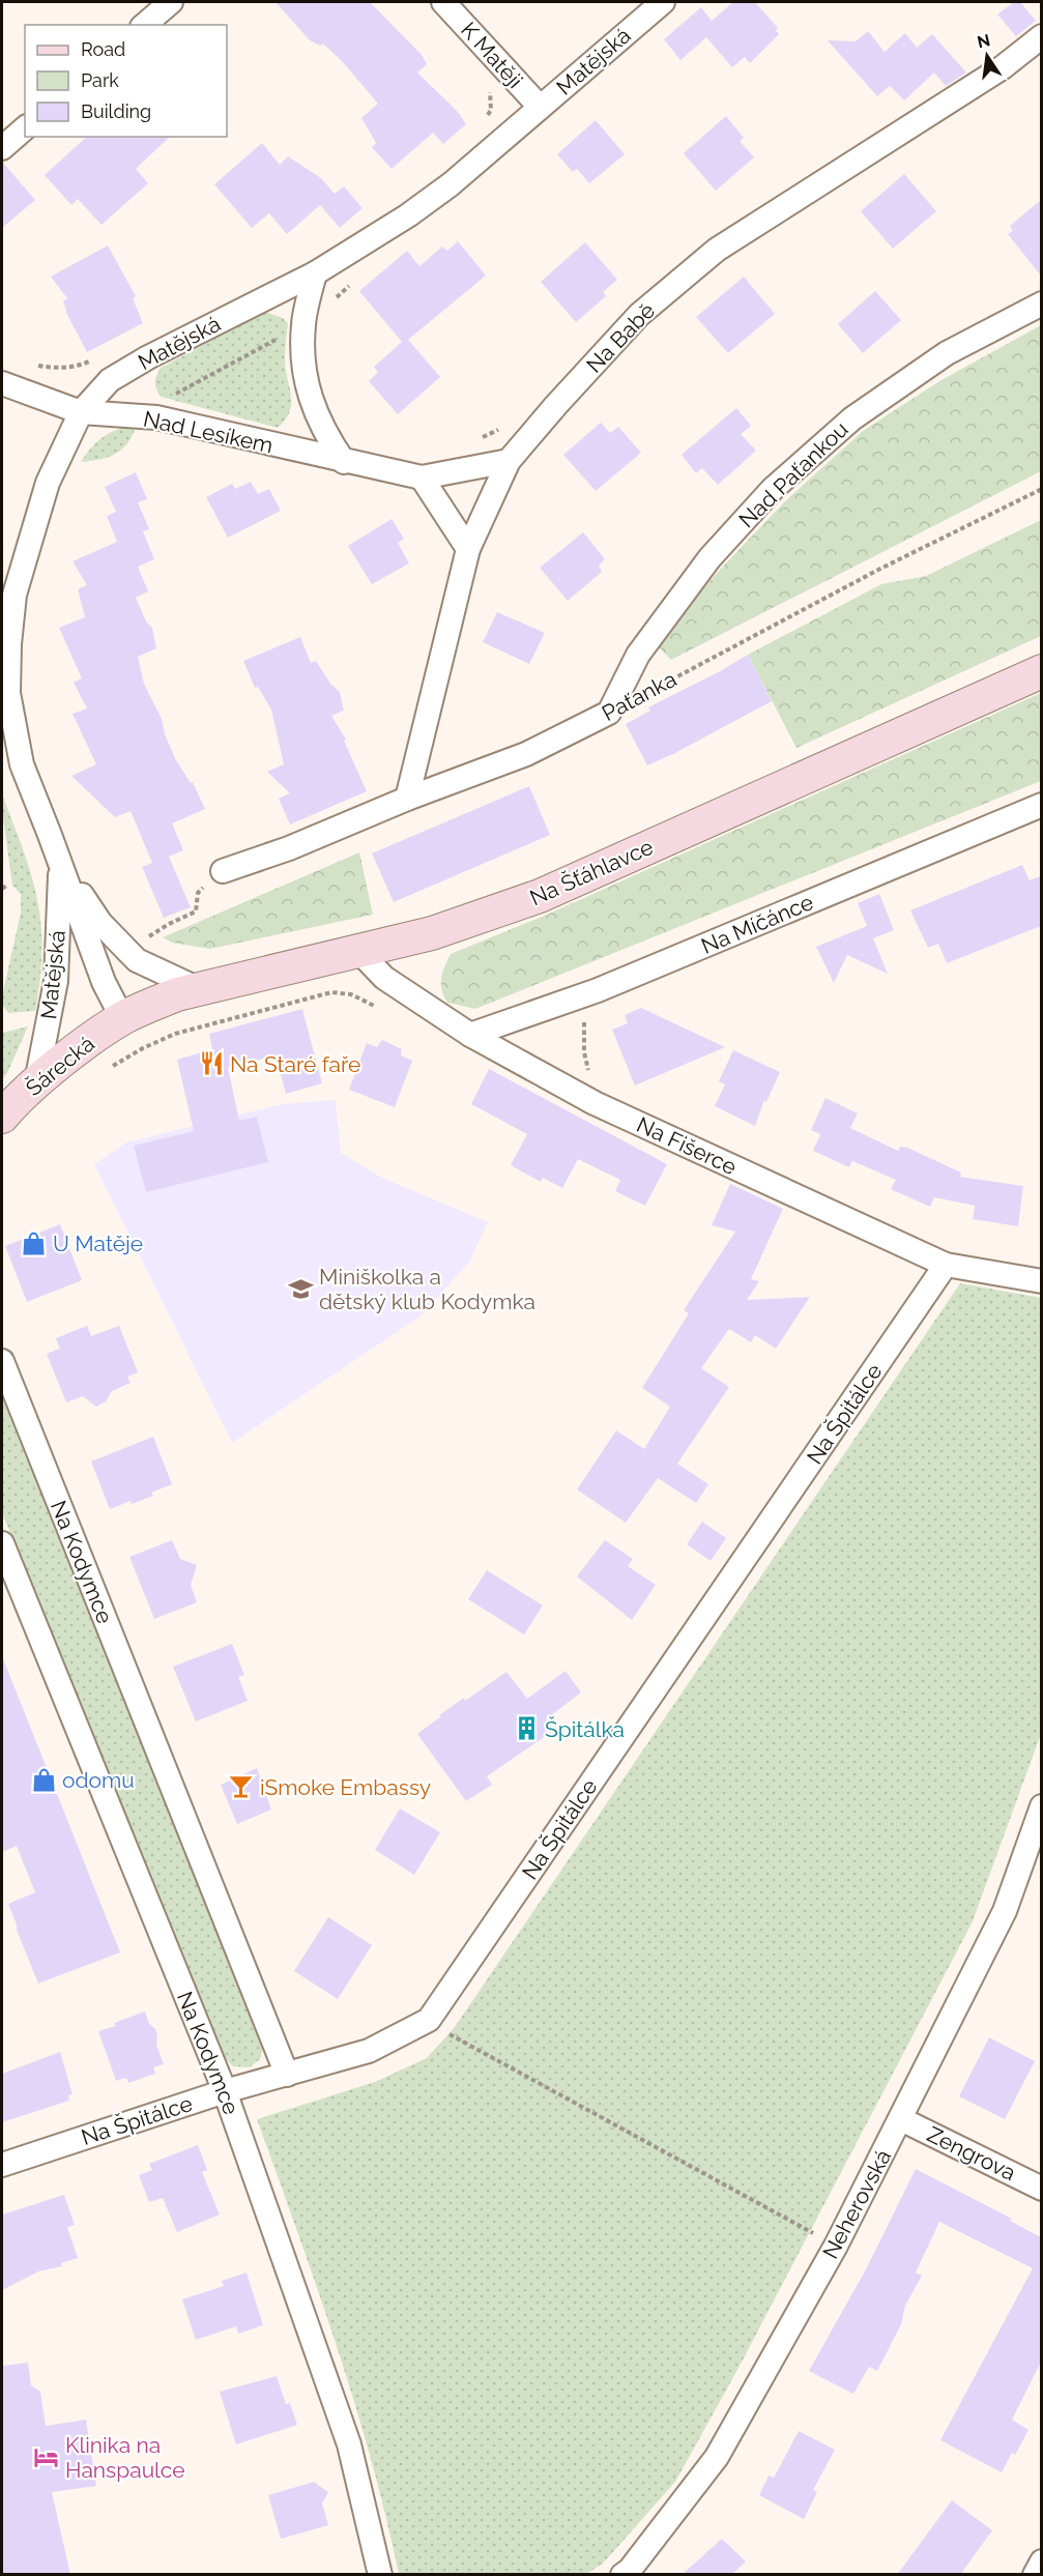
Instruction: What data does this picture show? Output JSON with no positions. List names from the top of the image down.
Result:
{
  "streets": {
    "street": [
      "K Matěji",
      "Matějská",
      "Na Babě",
      "Nad Lesíkem",
      "Nad Paťankou",
      "Paťanka",
      "Na Šťáhlavce",
      "Na Míčánce",
      "Šárecká",
      "Na Fišerce",
      "Na Špitálce",
      "Na Kodymce",
      "Zengrova",
      "Neherovská"
    ]
  },
  "crossings": [
    ["K Matěji", "Matějská"],
    ["Matějská", "Nad Lesíkem"],
    ["Matějská", "Na Šťáhlavce"],
    ["Matějská", "Šárecká"],
    ["Na Babě", "Paťanka"],
    ["Nad Paťankou", "Paťanka"],
    ["Na Šťáhlavce", "Šárecká"],
    ["Na Šťáhlavce", "Na Fišerce"],
    ["Na Míčánce", "Na Fišerce"],
    ["Na Fišerce", "Na Špitálce"],
    ["Na Špitálce", "Na Kodymce"],
    ["Zengrova", "Neherovská"]
  ],
  "places": {
    "restaurant": ["Na Staré faře"],
    "shop": ["U Matěje", "odomu"],
    "school or university": ["Miniškolka a dětský klub Kodymka"],
    "building": ["Špitálka"],
    "bar": ["iSmoke Embassy"],
    "hotel": ["Klinika na Hanspaulce"]
  },
  "legend": ["Road", "Park", "Building"],
  "north": "top"
}
